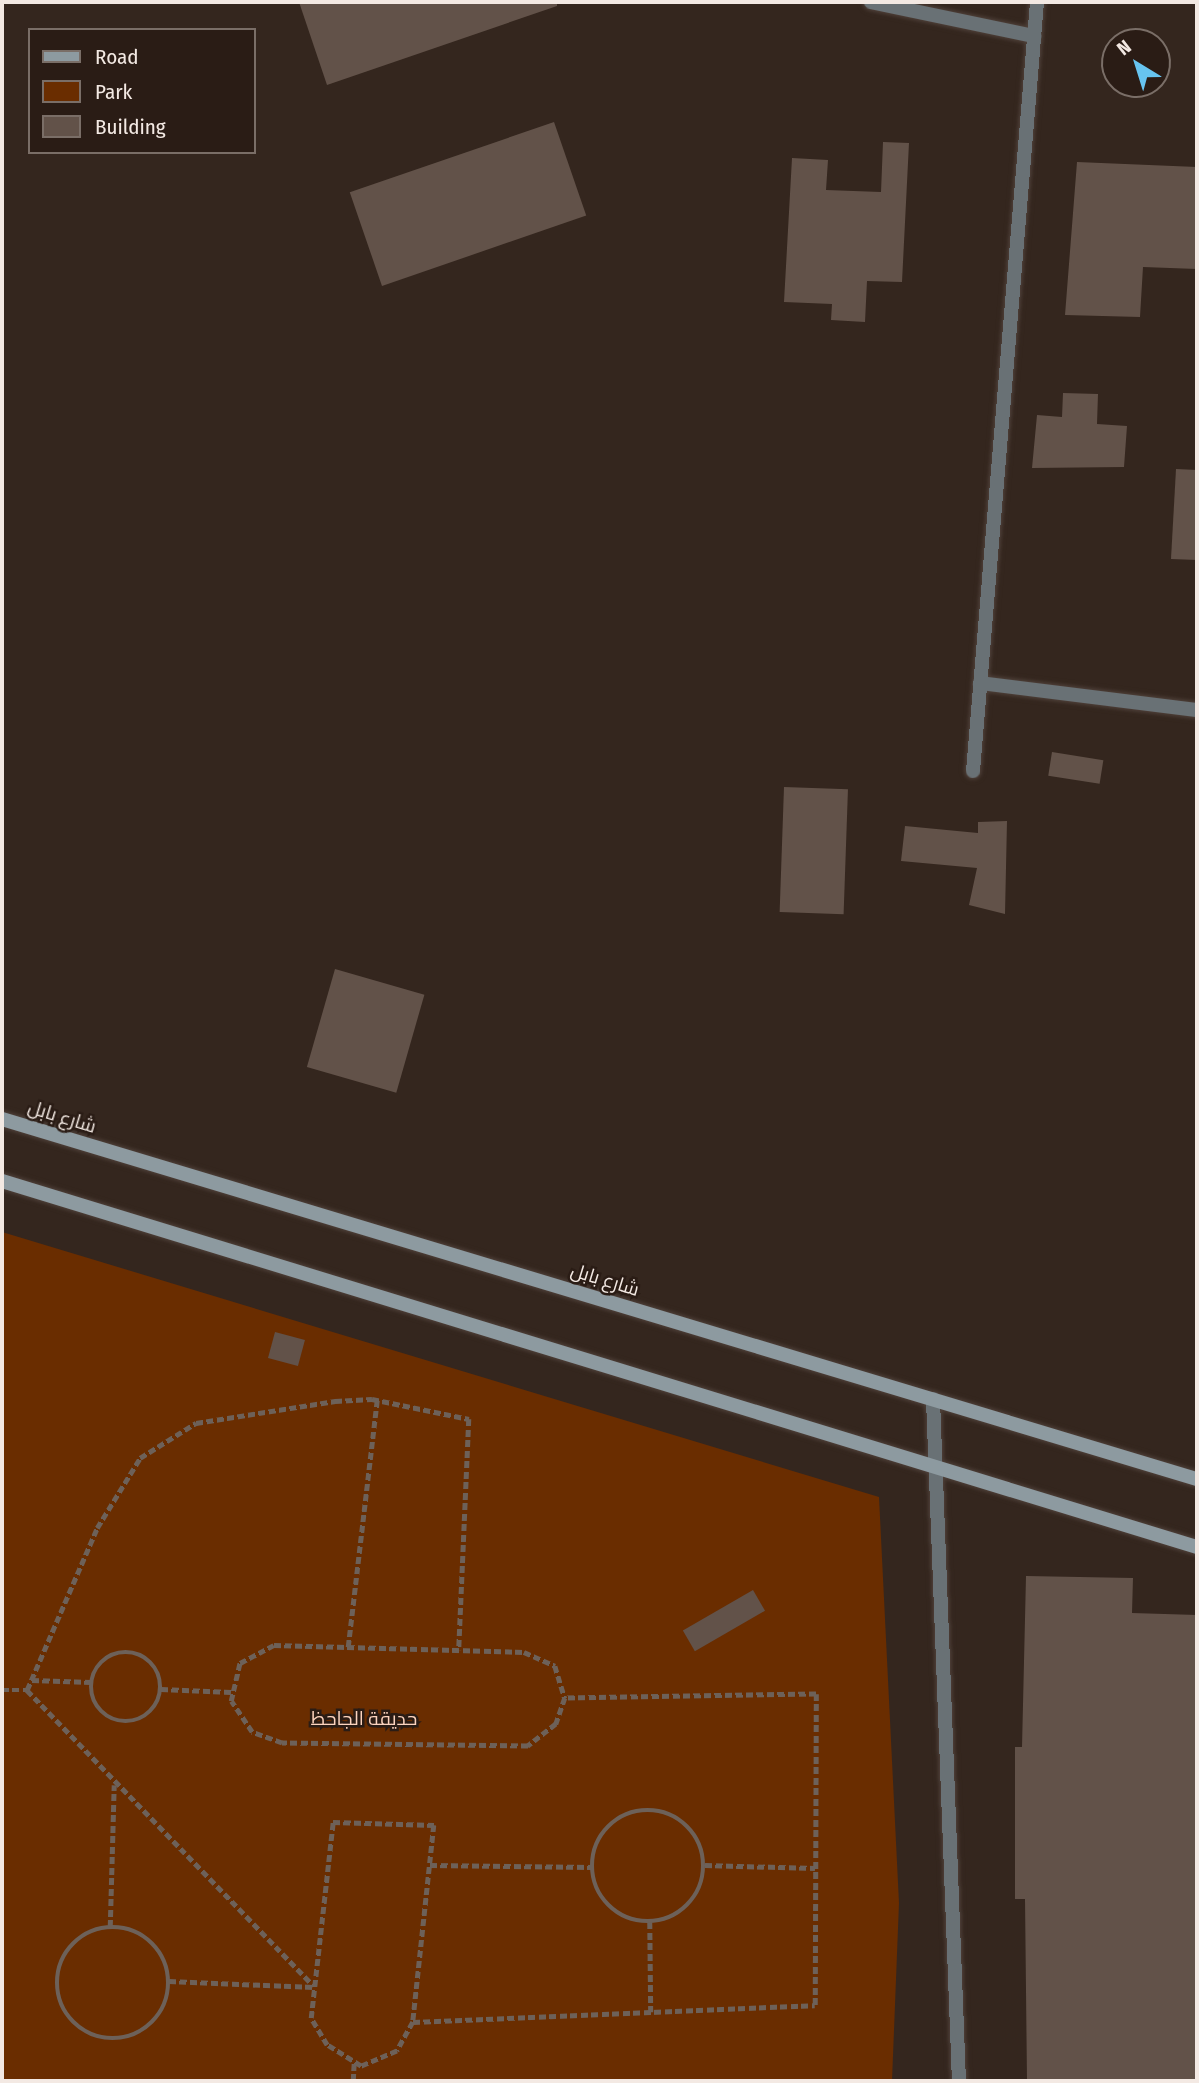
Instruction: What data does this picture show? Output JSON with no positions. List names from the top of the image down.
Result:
{
  "streets": {
    "street": ["شارع بابل"]
  },
  "parks": ["حديقة الجاحظ"],
  "legend": ["Road", "Park", "Building"],
  "north": "top left"
}
